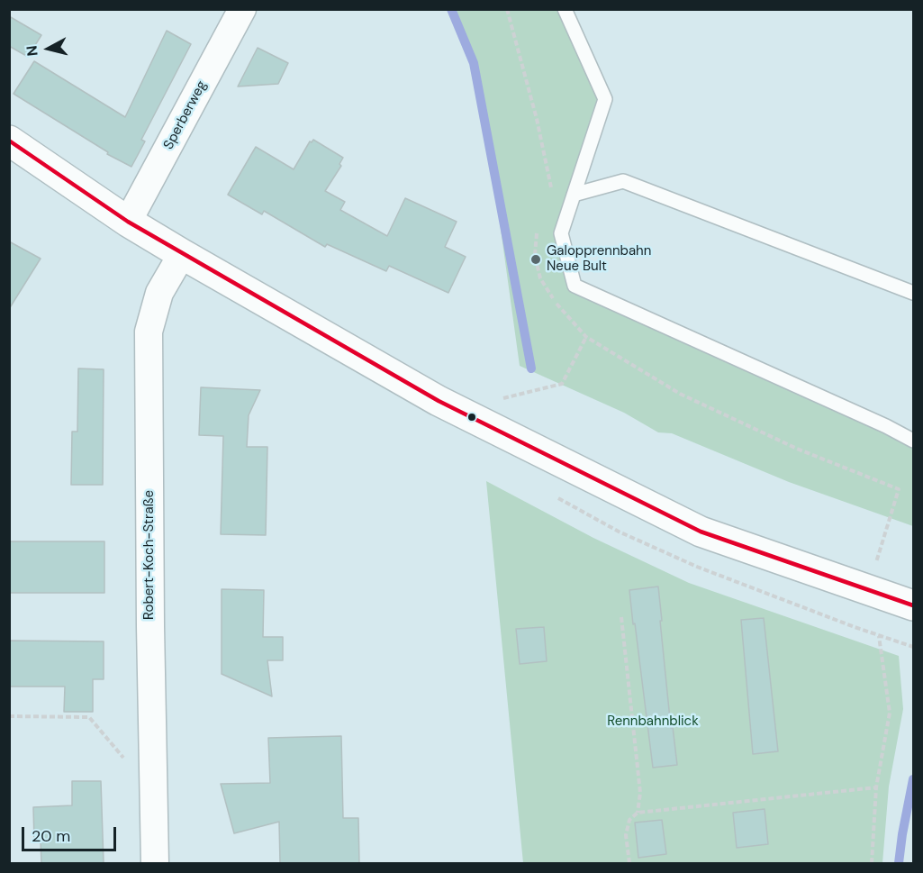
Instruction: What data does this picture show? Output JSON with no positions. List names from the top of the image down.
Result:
{
  "streets": {
    "street": ["Sperberweg", "Robert-Koch-Straße"]
  },
  "parks": ["Rennbahnblick"],
  "places": ["Galopprennbahn Neue Bult"],
  "scale_bar": "20 m",
  "north": "left"
}
